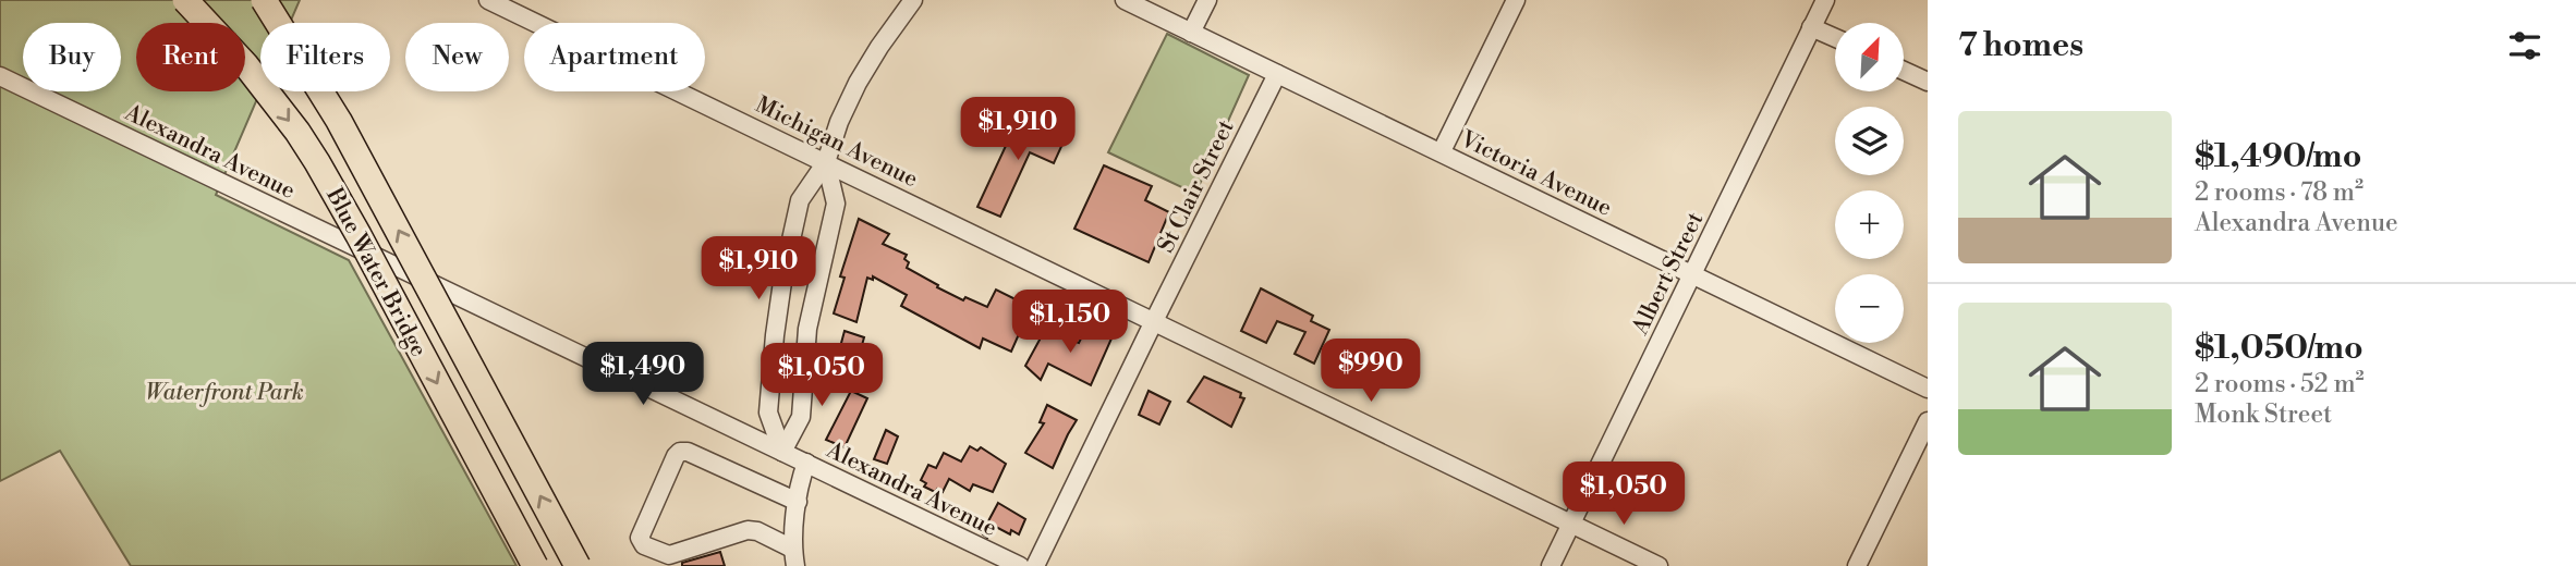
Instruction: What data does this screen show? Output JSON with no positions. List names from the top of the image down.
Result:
{
  "streets": {
    "highway": ["Blue Water Bridge"],
    "street": [
      "Michigan Avenue",
      "Alexandra Avenue",
      "Victoria Avenue",
      "St Clair Street",
      "Albert Street"
    ]
  },
  "crossings": [
    ["Michigan Avenue", "St Clair Street"],
    ["Michigan Avenue", "Albert Street"],
    ["Victoria Avenue", "St Clair Street"],
    ["Victoria Avenue", "Albert Street"]
  ],
  "parks": ["Waterfront Park"],
  "north": "top right",
  "page": {
    "heading": "7 homes",
    "map_buttons": ["+", "−"],
    "chip": [
      "Buy",
      "Rent",
      "Filters",
      "New",
      "Apartment"
    ],
    "list": [
      {
        "name": "$1,490/mo",
        "note": "2 rooms · 78 m² · Alexandra Avenue"
      },
      {
        "name": "$1,050/mo",
        "note": "2 rooms · 52 m² · Monk Street"
      }
    ],
    "price": [
      "$1,910",
      "$1,910",
      "$1,150",
      "$990",
      "$1,490",
      "$1,050",
      "$1,050"
    ]
  }
}
